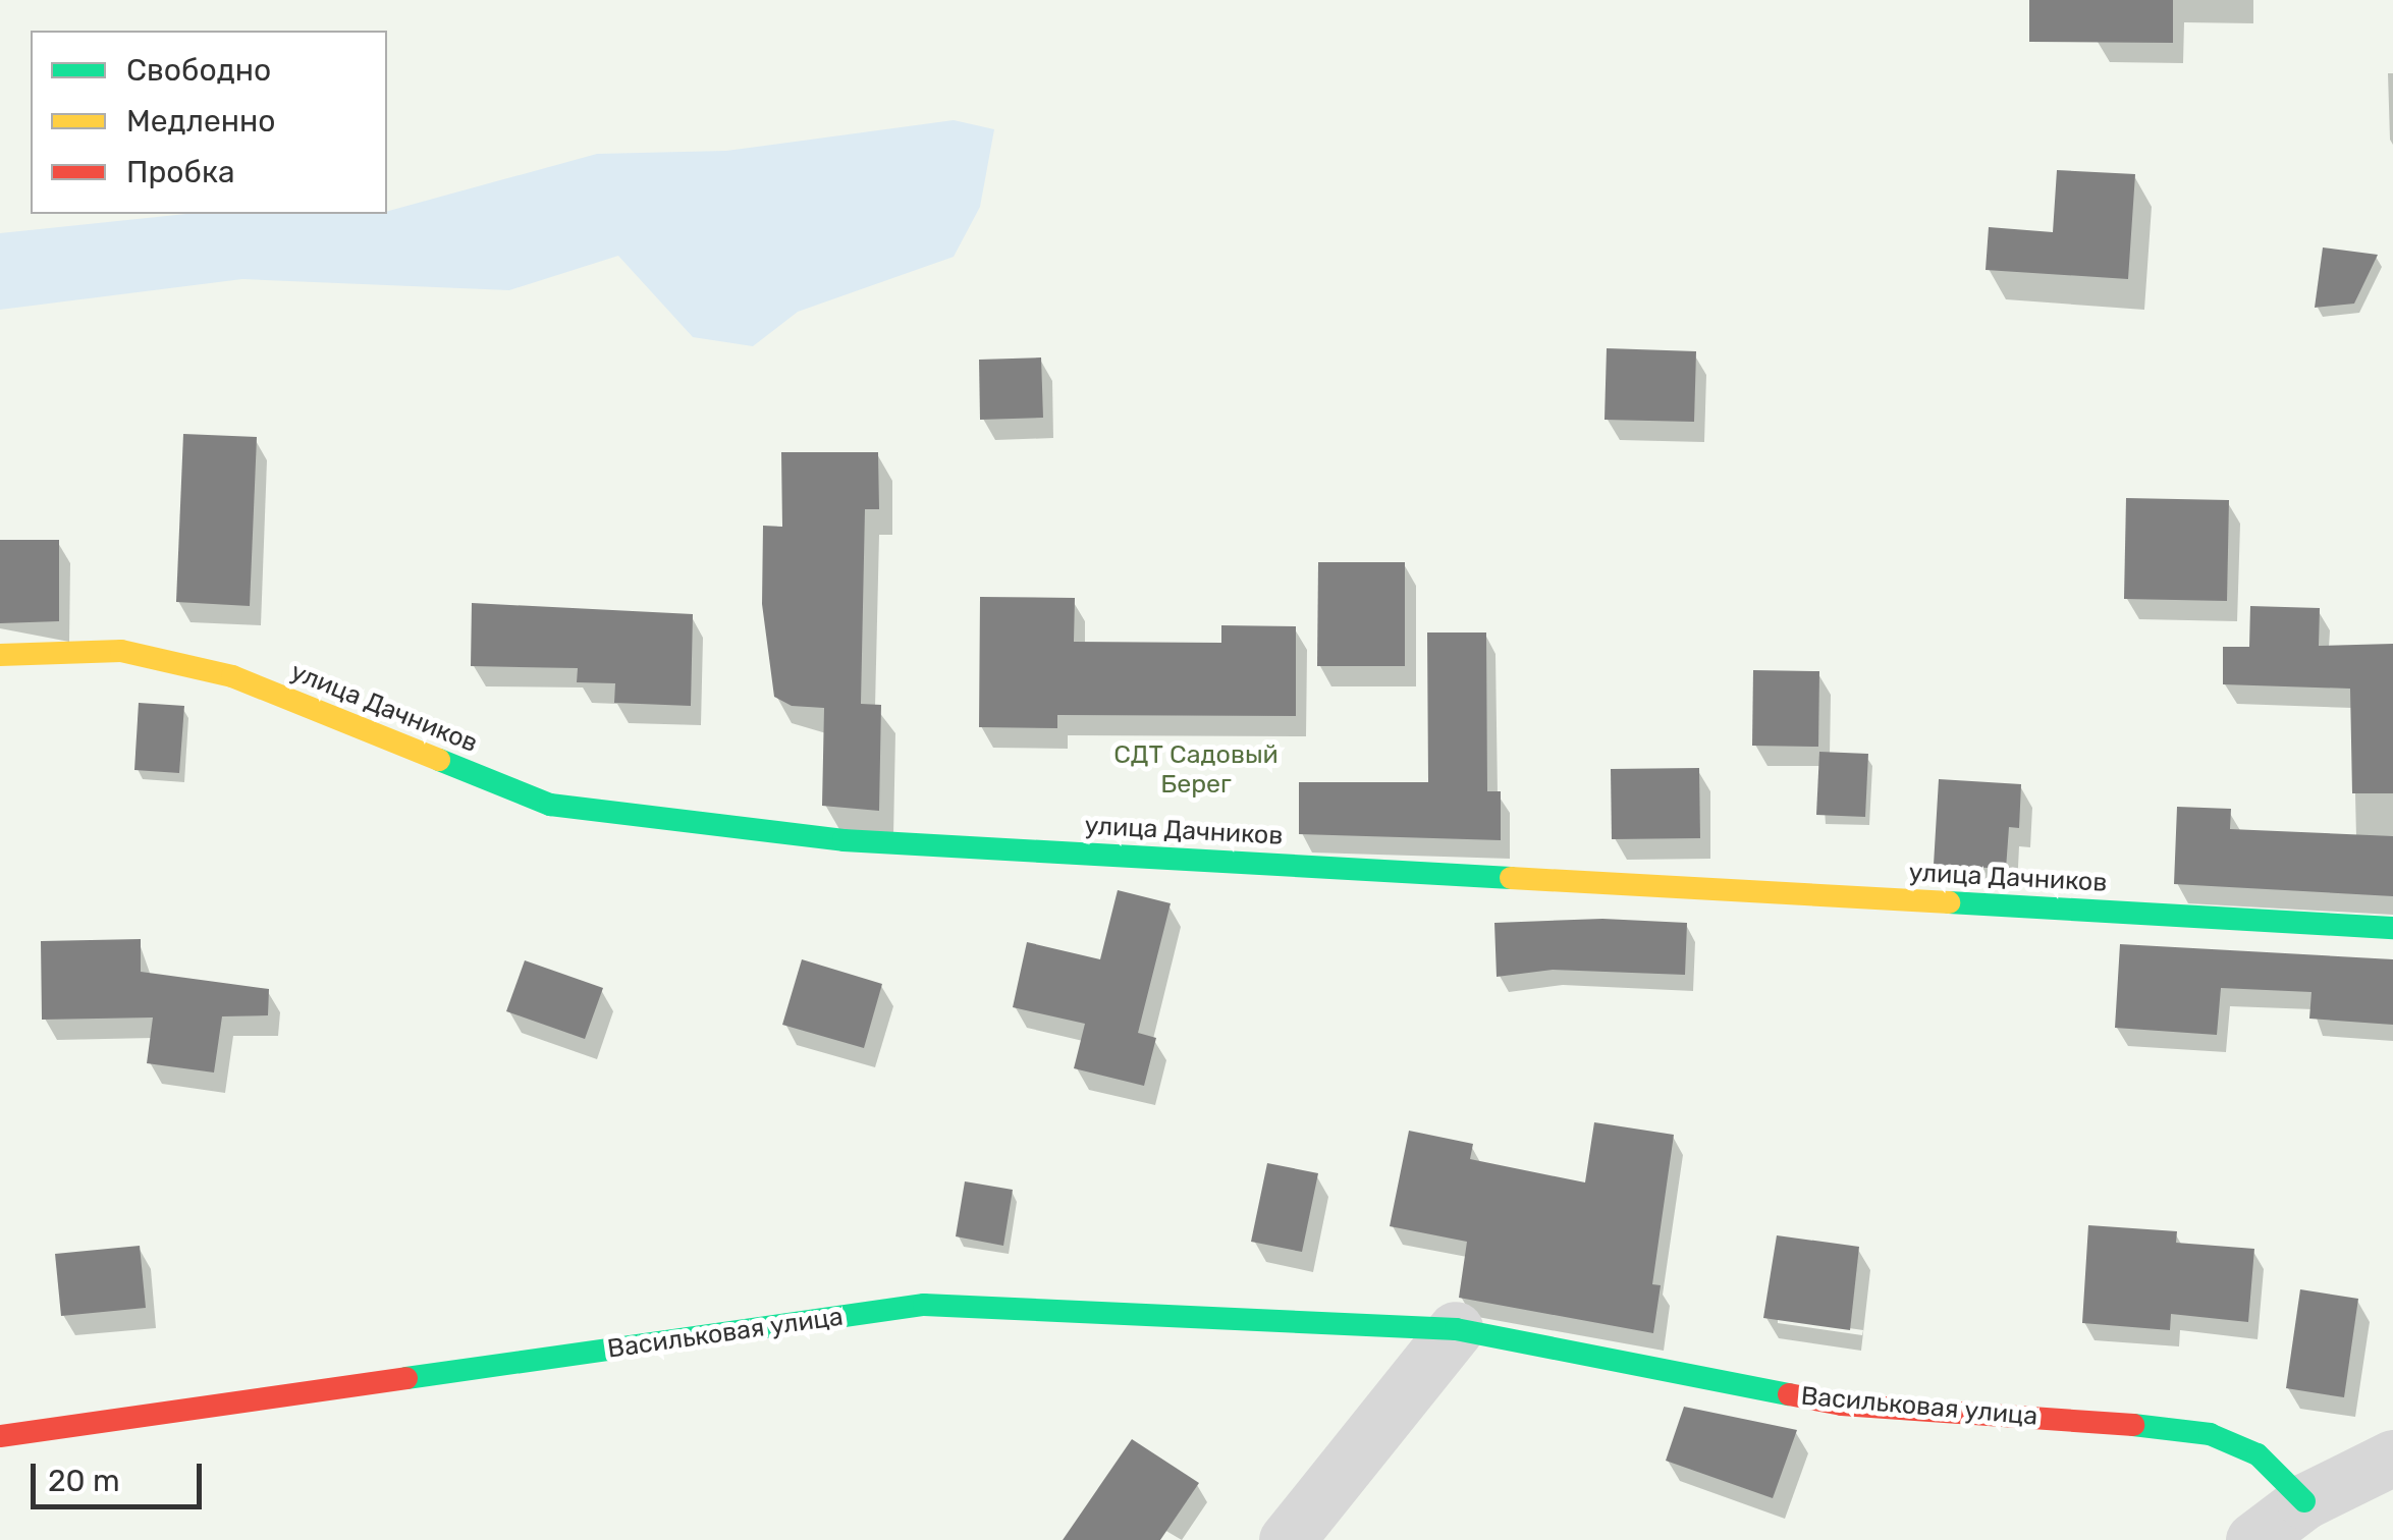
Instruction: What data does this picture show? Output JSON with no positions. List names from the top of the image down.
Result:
{
  "streets": {
    "street": ["улица Дачников", "Васильковая улица"]
  },
  "parks": ["СДТ Садовый Берег"],
  "legend": ["Свободно", "Медленно", "Пробка"],
  "scale_bar": "20 m"
}
